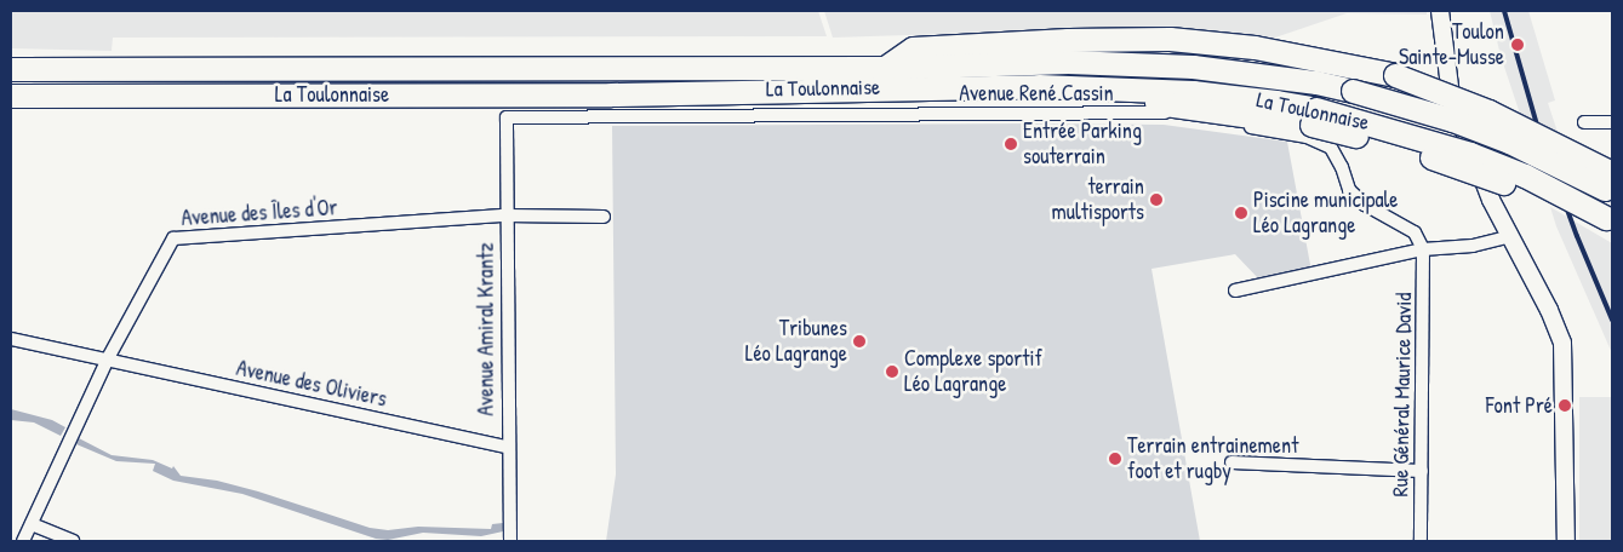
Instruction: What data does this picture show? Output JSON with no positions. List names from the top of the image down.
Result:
{
  "streets": {
    "highway": ["La Toulonnaise"],
    "street": [
      "Avenue René Cassin",
      "Avenue des Îles d'Or",
      "Avenue Amiral Krantz",
      "Avenue des Oliviers",
      "Rue Général Maurice David"
    ]
  },
  "crossings": [
    ["Avenue René Cassin", "Avenue Amiral Krantz"],
    ["Avenue René Cassin", "Rue Général Maurice David"],
    ["Avenue des Îles d'Or", "Avenue Amiral Krantz"],
    ["Avenue des Îles d'Or", "Avenue des Oliviers"],
    ["Avenue Amiral Krantz", "Avenue des Oliviers"]
  ],
  "places": [
    "Toulon Sainte-Musse",
    "Entrée Parking souterrain",
    "terrain multisports",
    "Piscine municipale Léo Lagrange",
    "Tribunes Léo Lagrange",
    "Complexe sportif Léo Lagrange",
    "Font Pré",
    "Terrain entrainement foot et rugby"
  ]
}
